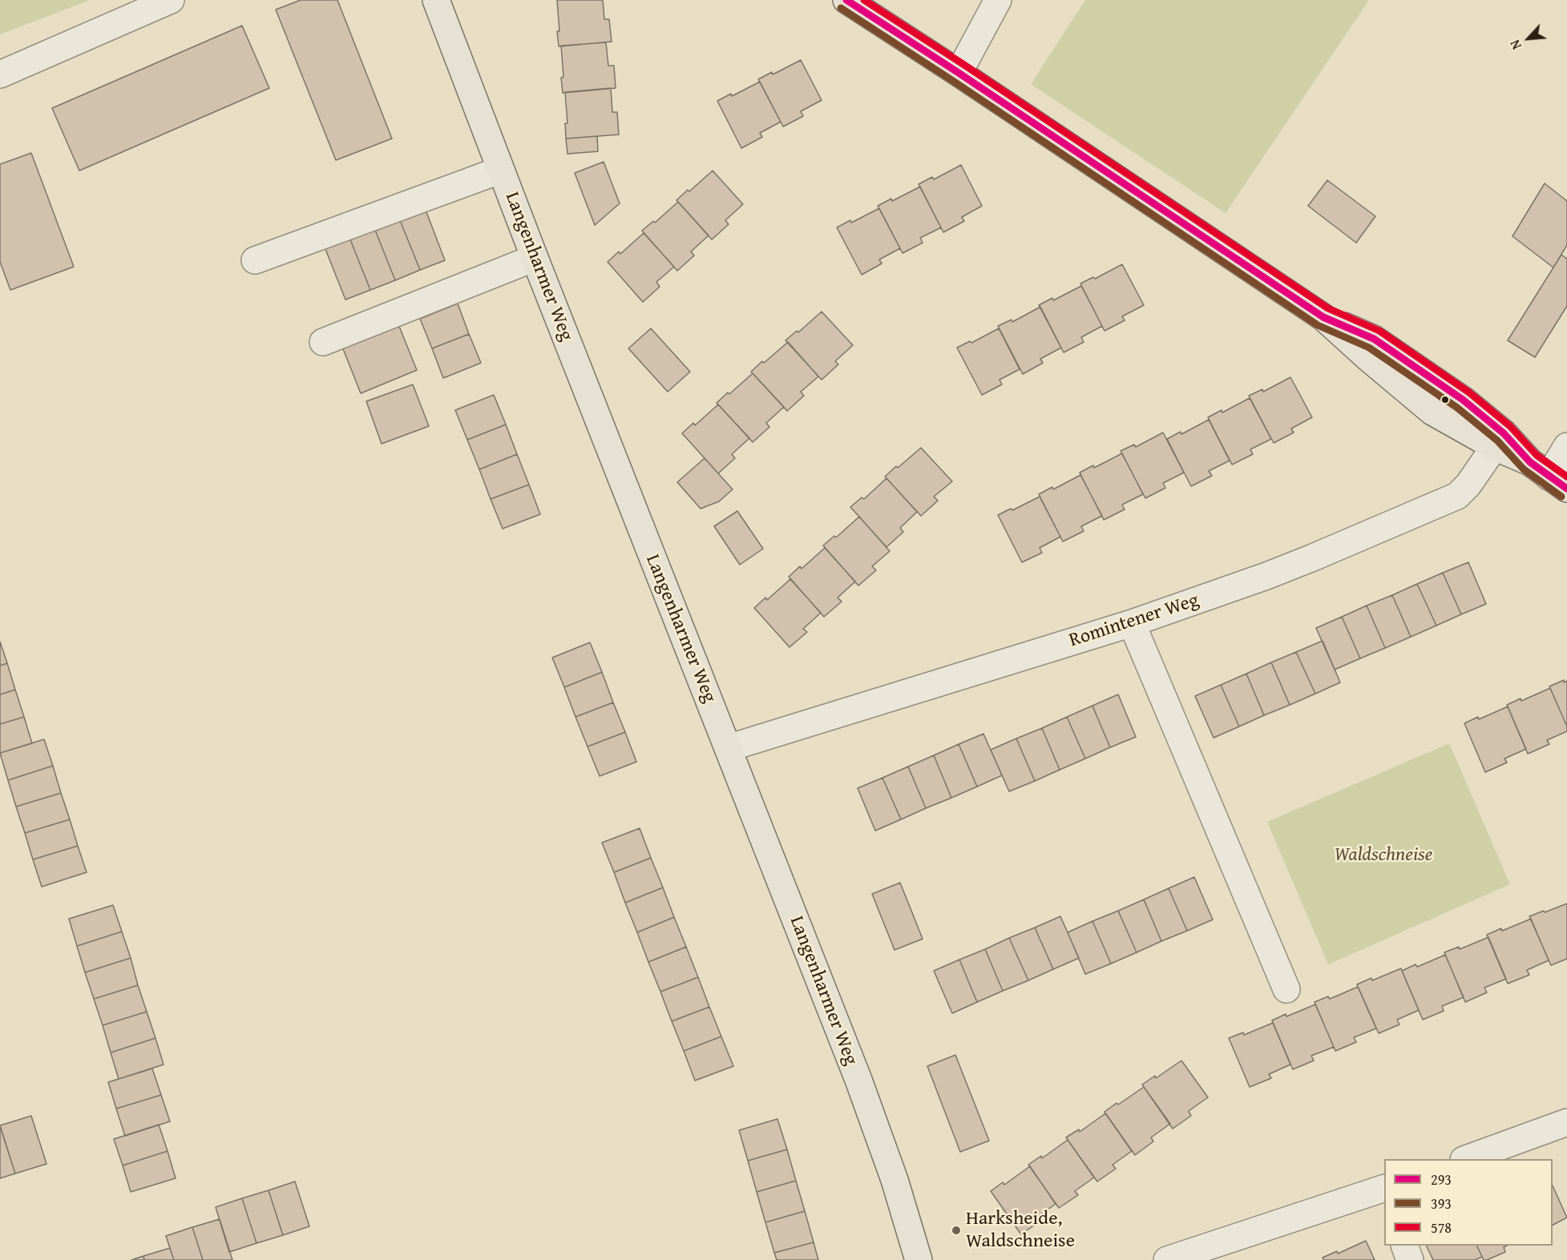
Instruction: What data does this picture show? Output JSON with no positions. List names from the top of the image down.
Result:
{
  "streets": {
    "main road": ["Langenharmer Weg"],
    "street": ["Romintener Weg"]
  },
  "crossings": [
    ["Langenharmer Weg", "Romintener Weg"]
  ],
  "parks": ["Waldschneise"],
  "places": ["Harksheide, Waldschneise"],
  "lines": ["transit line 293", "transit line 578", "transit line 393"],
  "legend": ["293", "393", "578"],
  "north": "bottom left"
}
